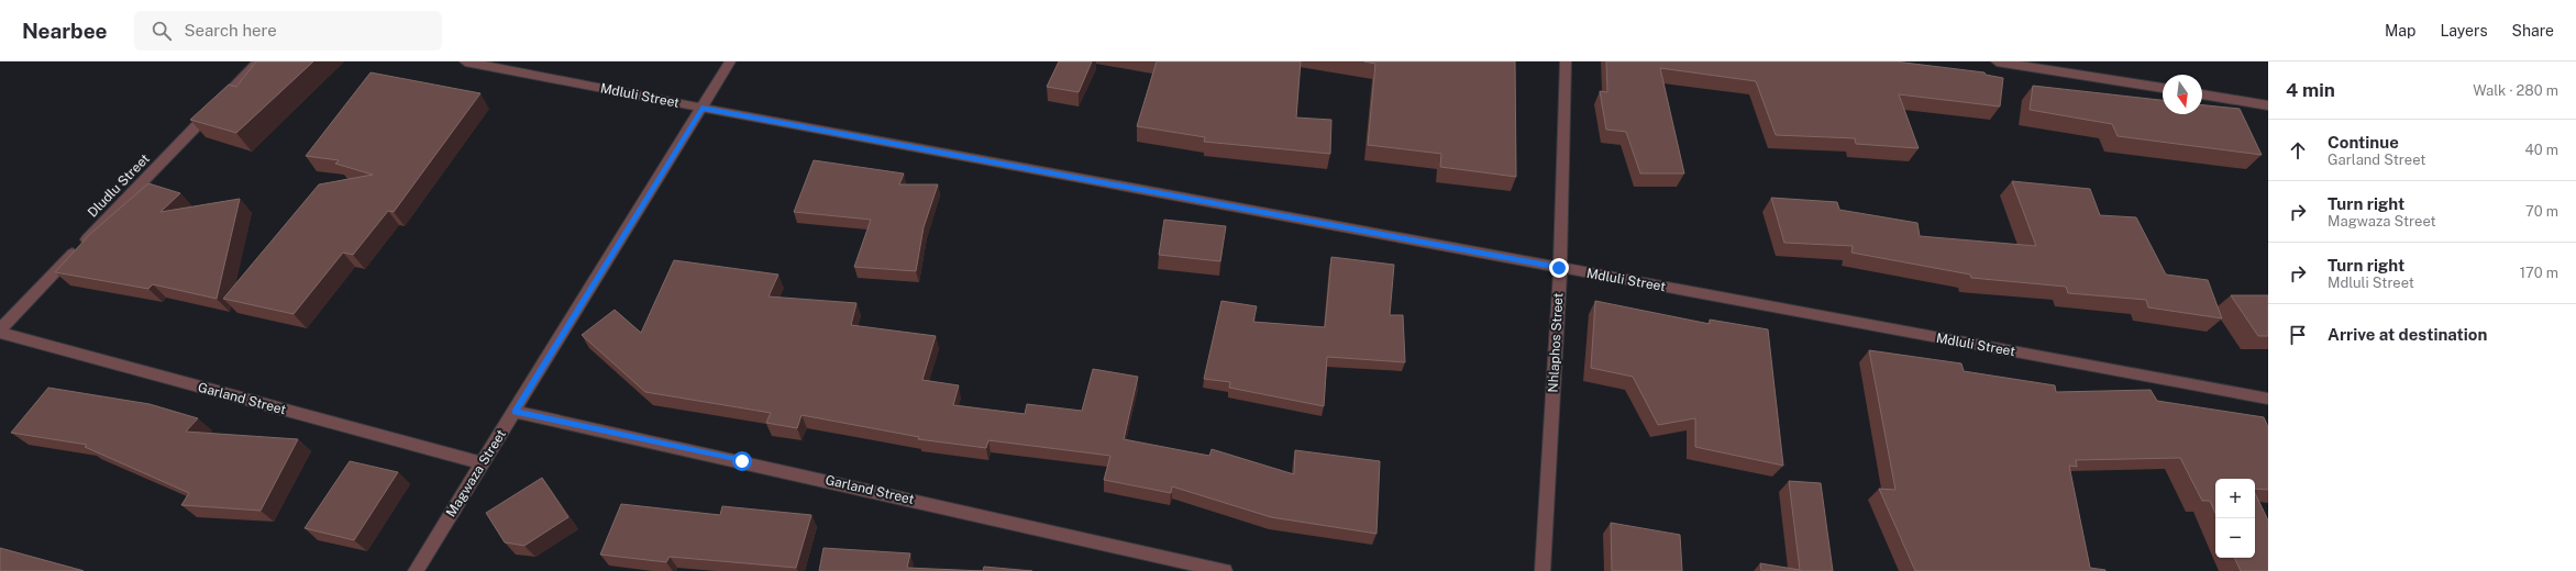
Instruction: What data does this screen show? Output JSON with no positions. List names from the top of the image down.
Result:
{
  "streets": {
    "street": [
      "Mdluli Street",
      "Dludlu Street",
      "Nhlaphos Street",
      "Garland Street",
      "Magwaza Street"
    ]
  },
  "crossings": [
    ["Mdluli Street", "Nhlaphos Street"],
    ["Mdluli Street", "Magwaza Street"],
    ["Garland Street", "Magwaza Street"]
  ],
  "north": "bottom",
  "page": {
    "header": "Nearbee",
    "search": "Search here",
    "nav": ["Map", "Layers", "Share"],
    "heading": ["4 min", "Walk · 280 m"],
    "list": [
      ["Continue", "Garland Street", "40 m"],
      ["Turn right", "Magwaza Street", "70 m"],
      ["Turn right", "Mdluli Street", "170 m"],
      "Arrive at destination"
    ],
    "map_buttons": ["+", "−"]
  }
}
